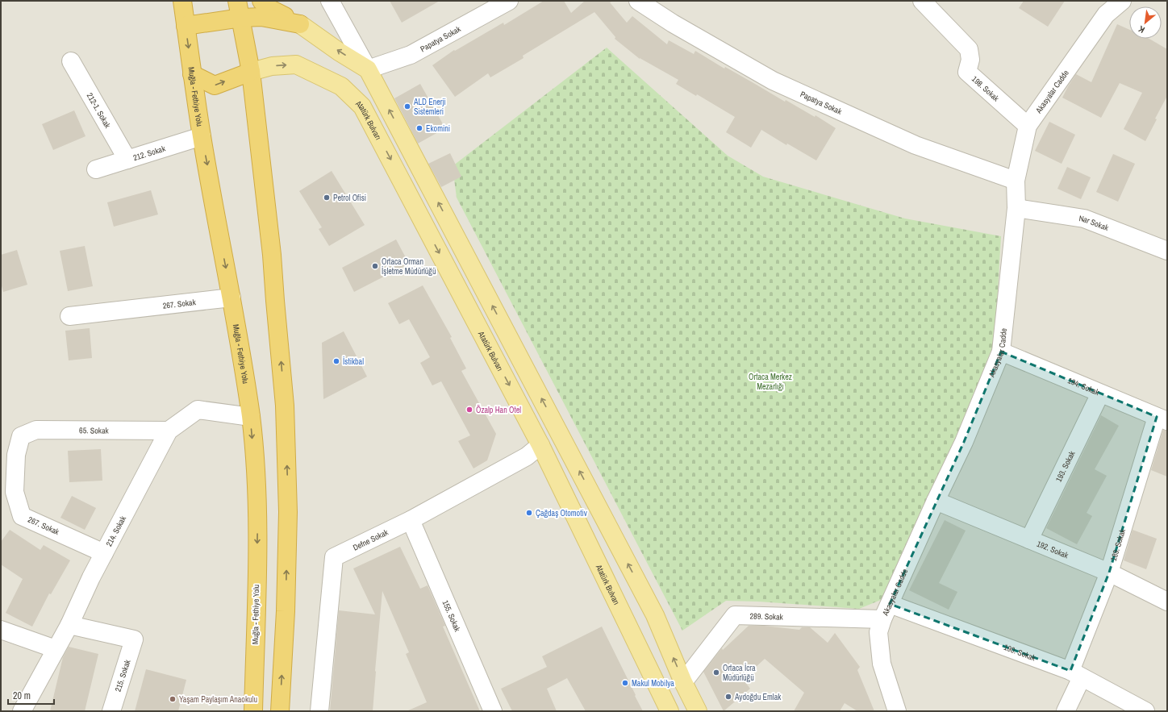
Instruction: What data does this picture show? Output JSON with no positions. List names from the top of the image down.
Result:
{
  "streets": {
    "highway": ["Muğla - Fethiye Yolu"],
    "main road": ["Atatürk Bulvarı"],
    "street": [
      "Papatya Sokak",
      "198. Sokak",
      "Akasyalar Cadde",
      "212-1. Sokak",
      "212. Sokak",
      "Nar Sokak",
      "267. Sokak",
      "194. Sokak",
      "65. Sokak",
      "193. Sokak",
      "214. Sokak",
      "Defne Sokak",
      "189. Sokak",
      "192. Sokak",
      "155. Sokak",
      "289. Sokak",
      "190. Sokak",
      "215. Sokak"
    ]
  },
  "crossings": [
    ["Papatya Sokak", "Akasyalar Cadde"],
    ["198. Sokak", "Akasyalar Cadde"],
    ["Akasyalar Cadde", "Nar Sokak"],
    ["Akasyalar Cadde", "194. Sokak"],
    ["Akasyalar Cadde", "192. Sokak"],
    ["Akasyalar Cadde", "289. Sokak"],
    ["Akasyalar Cadde", "190. Sokak"],
    ["Muğla - Fethiye Yolu", "212. Sokak"],
    ["Muğla - Fethiye Yolu", "267. Sokak"],
    ["Muğla - Fethiye Yolu", "214. Sokak"],
    ["212-1. Sokak", "212. Sokak"],
    ["Atatürk Bulvarı", "Defne Sokak"],
    ["267. Sokak", "65. Sokak"],
    ["267. Sokak", "214. Sokak"],
    ["194. Sokak", "193. Sokak"],
    ["194. Sokak", "189. Sokak"],
    ["65. Sokak", "214. Sokak"],
    ["193. Sokak", "192. Sokak"],
    ["214. Sokak", "215. Sokak"],
    ["Defne Sokak", "155. Sokak"],
    ["189. Sokak", "192. Sokak"],
    ["189. Sokak", "190. Sokak"],
    ["289. Sokak", "190. Sokak"]
  ],
  "parks": ["Ortaca Merkez Mezarlığı"],
  "places": [
    "ALD Enerji Sistemleri",
    "Ekomini",
    "Petrol Ofisi",
    "Ortaca Orman İşletme Müdürlüğü",
    "İstikbal",
    "Özalp Han Otel",
    "Çağdaş Otomotiv",
    "Ortaca İcra Müdürlüğü",
    "Makul Mobilya",
    "Aydoğdu Emlak",
    "Yaşam Paylaşım Anaokulu"
  ],
  "scale_bar": "20 m",
  "north": "bottom left"
}
